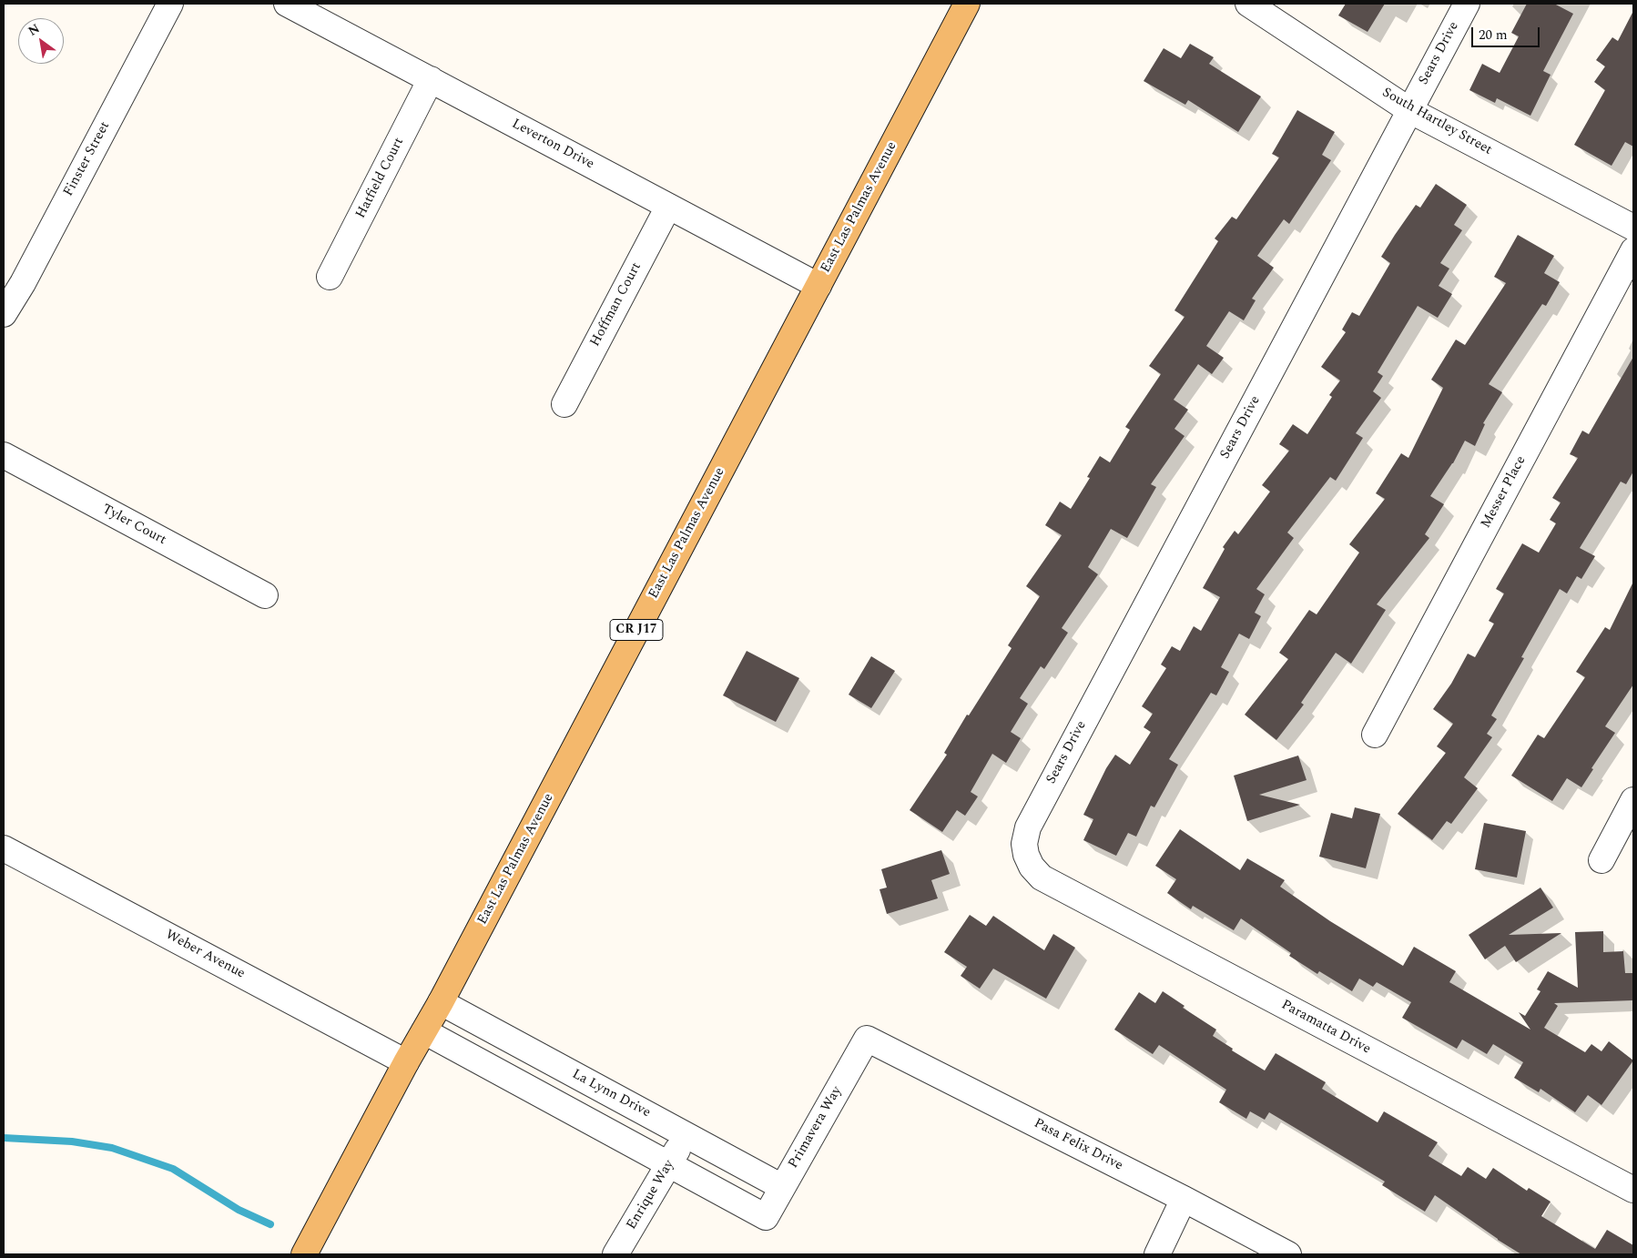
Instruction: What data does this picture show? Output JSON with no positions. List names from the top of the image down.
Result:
{
  "streets": {
    "main road": ["East Las Palmas Avenue", "CR J17"],
    "street": [
      "Sears Drive",
      "South Hartley Street",
      "Leverton Drive",
      "Finster Street",
      "Hatfield Court",
      "Hoffman Court",
      "Messer Place",
      "Tyler Court",
      "Weber Avenue",
      "Paramatta Drive",
      "La Lynn Drive",
      "Primavera Way",
      "Pasa Felix Drive",
      "Enrique Way"
    ]
  },
  "crossings": [
    ["Sears Drive", "South Hartley Street"],
    ["Sears Drive", "Paramatta Drive"],
    ["Leverton Drive", "Hatfield Court"],
    ["Leverton Drive", "East Las Palmas Avenue"],
    ["Leverton Drive", "Hoffman Court"],
    ["East Las Palmas Avenue", "Weber Avenue"],
    ["East Las Palmas Avenue", "La Lynn Drive"],
    ["La Lynn Drive", "Primavera Way"],
    ["La Lynn Drive", "Enrique Way"],
    ["Primavera Way", "Pasa Felix Drive"],
    ["Primavera Way", "Enrique Way"]
  ],
  "scale_bar": "20 m",
  "north": "top left"
}
